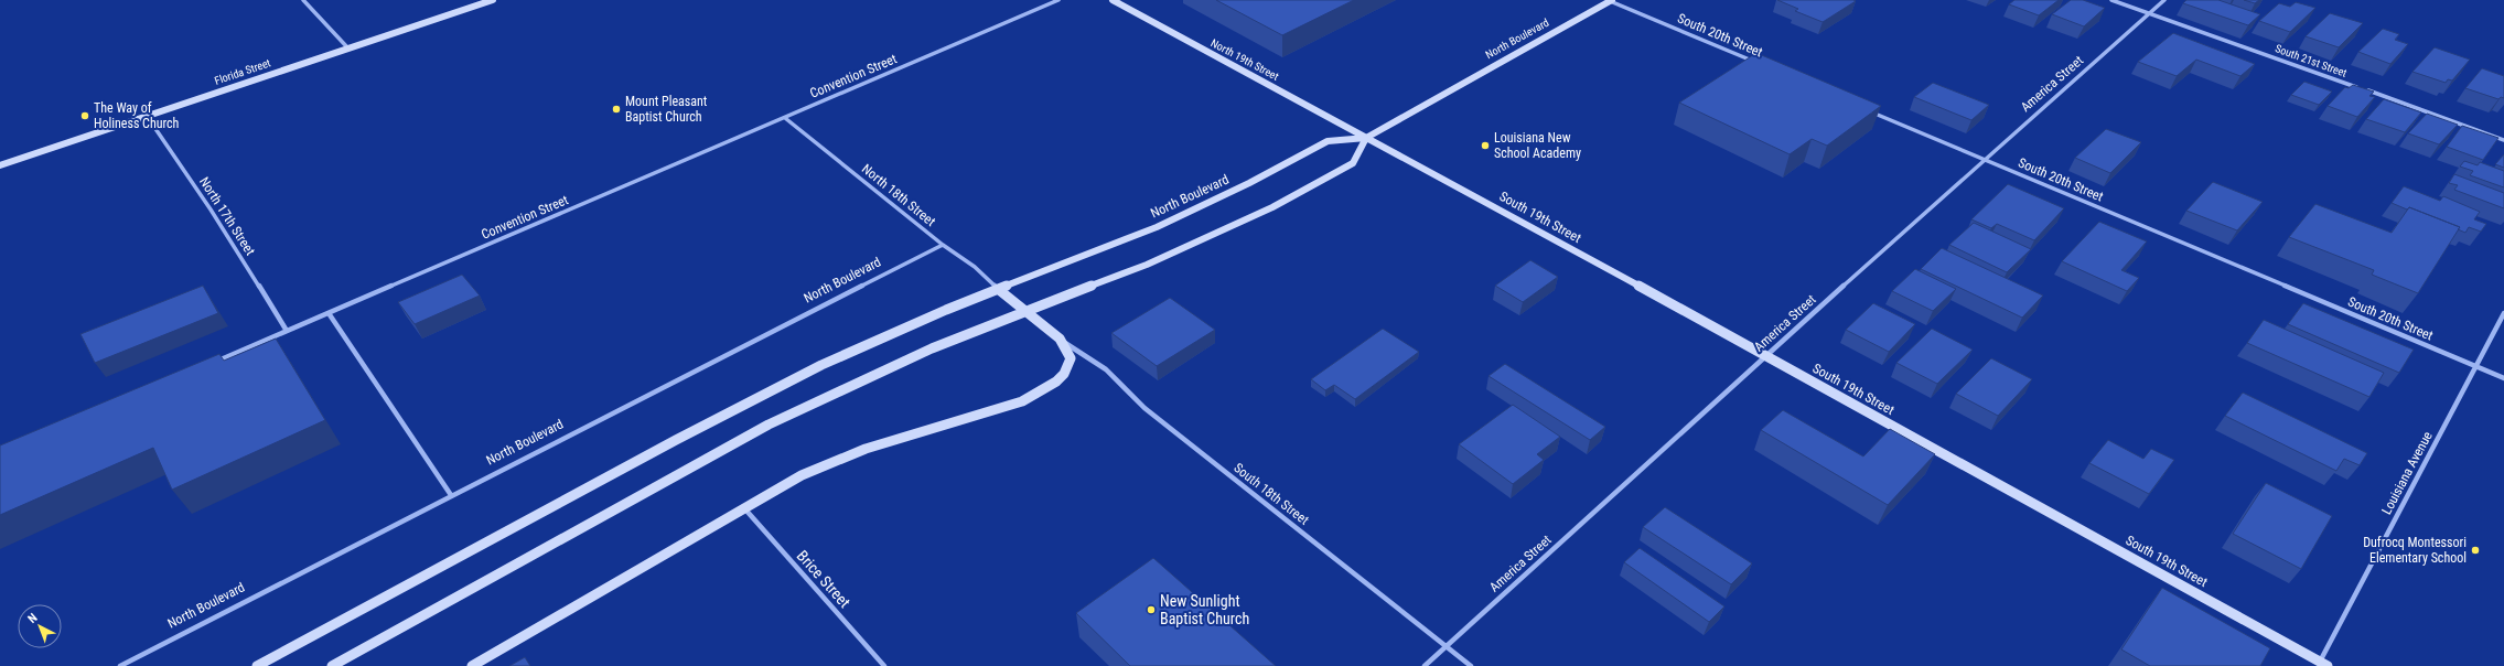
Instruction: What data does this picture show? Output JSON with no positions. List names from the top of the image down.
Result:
{
  "streets": {
    "street": [
      "South 20th Street",
      "North Boulevard",
      "North 19th Street",
      "South 21st Street",
      "Florida Street",
      "Convention Street",
      "America Street",
      "North 18th Street",
      "North 17th Street",
      "South 19th Street",
      "Louisiana Avenue",
      "South 18th Street",
      "Brice Street"
    ]
  },
  "crossings": [
    ["South 20th Street", "North Boulevard"],
    ["South 20th Street", "America Street"],
    ["South 20th Street", "Louisiana Avenue"],
    ["North Boulevard", "North 19th Street"],
    ["North Boulevard", "North 18th Street"],
    ["North Boulevard", "South 19th Street"],
    ["North 19th Street", "South 19th Street"],
    ["South 21st Street", "America Street"],
    ["Florida Street", "North 17th Street"],
    ["Convention Street", "North 18th Street"],
    ["Convention Street", "North 17th Street"],
    ["America Street", "South 19th Street"],
    ["America Street", "South 18th Street"],
    ["South 19th Street", "Louisiana Avenue"]
  ],
  "places": [
    "Mount Pleasant Baptist Church",
    "The Way of Holiness Church",
    "Louisiana New School Academy",
    "Dufrocq Montessori Elementary School",
    "New Sunlight Baptist Church"
  ],
  "north": "top left"
}
